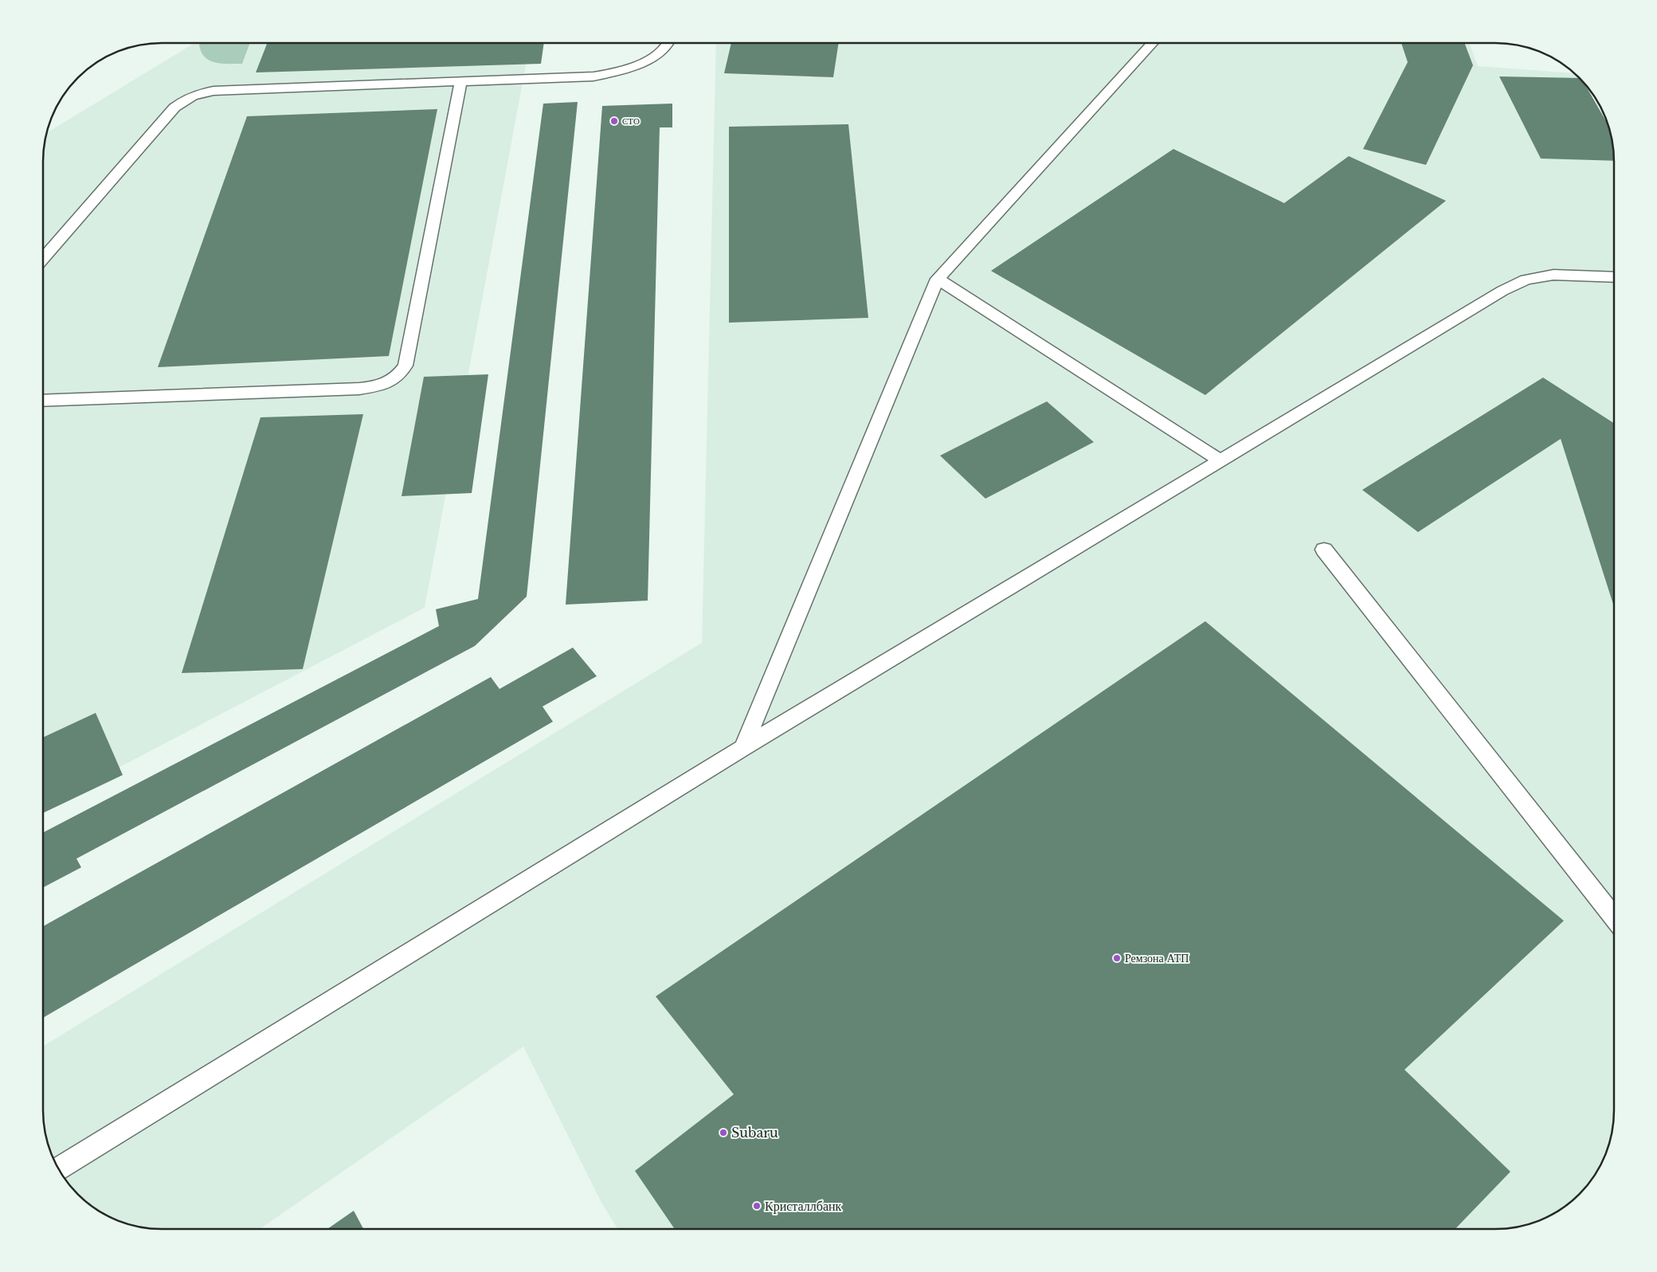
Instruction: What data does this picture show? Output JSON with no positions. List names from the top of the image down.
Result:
{
  "places": [
    "СТО",
    "Ремзона АТП",
    "Subaru",
    "Кристаллбанк"
  ]
}
